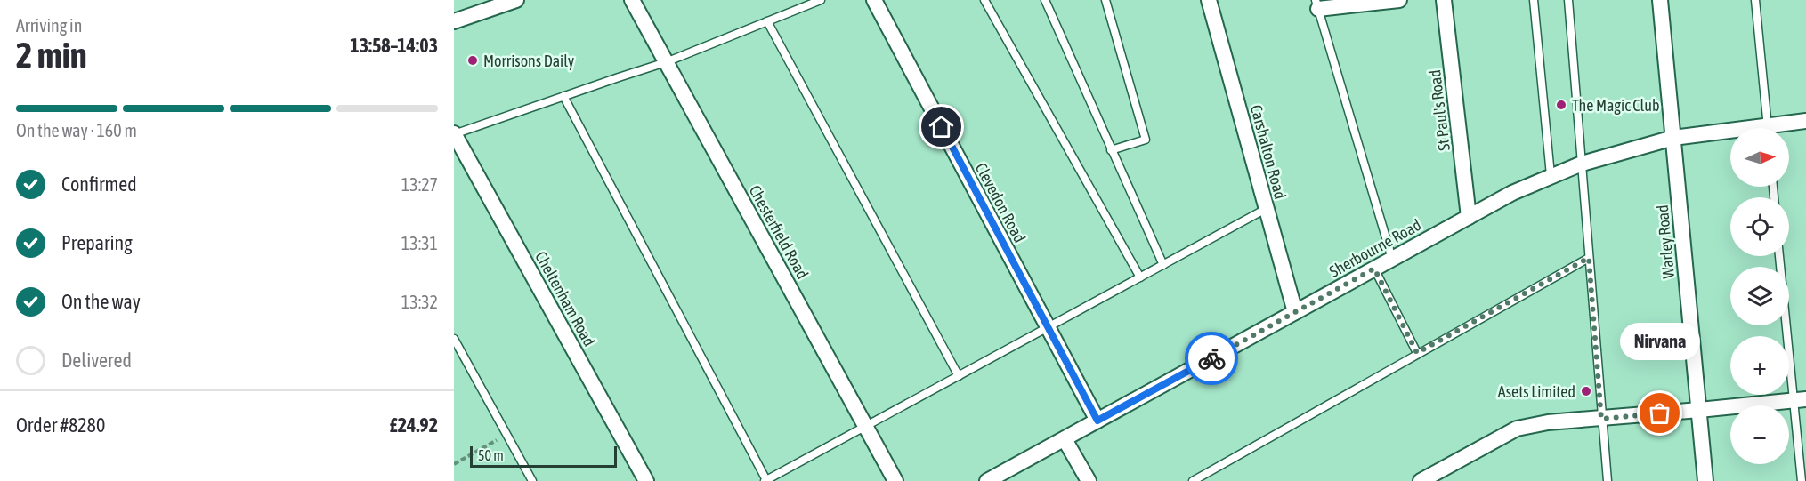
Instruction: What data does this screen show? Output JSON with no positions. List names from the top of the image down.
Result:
{
  "streets": {
    "street": [
      "St Paul's Road",
      "Carshalton Road",
      "Clevedon Road",
      "Chesterfield Road",
      "Warley Road",
      "Sherbourne Road",
      "Cheltenham Road"
    ]
  },
  "crossings": [
    ["St Paul's Road", "Sherbourne Road"],
    ["Carshalton Road", "Sherbourne Road"],
    ["Clevedon Road", "Sherbourne Road"],
    ["Warley Road", "Sherbourne Road"]
  ],
  "places": [
    "Morrisons Daily",
    "The Magic Club",
    "Asets Limited",
    "Nirvana"
  ],
  "scale_bar": "50 m",
  "north": "right",
  "page": {
    "heading": ["2 min", "Arriving in", "13:58–14:03"],
    "panel": ["Order #8280", "£24.92"],
    "bar": "On the way · 160 m",
    "map_buttons": ["+", "−"],
    "list": [
      ["Confirmed", "13:27"],
      ["Preparing", "13:31"],
      ["On the way", "13:32"],
      "Delivered"
    ],
    "bubble": "Nirvana",
    "scale": "50 m"
  }
}
